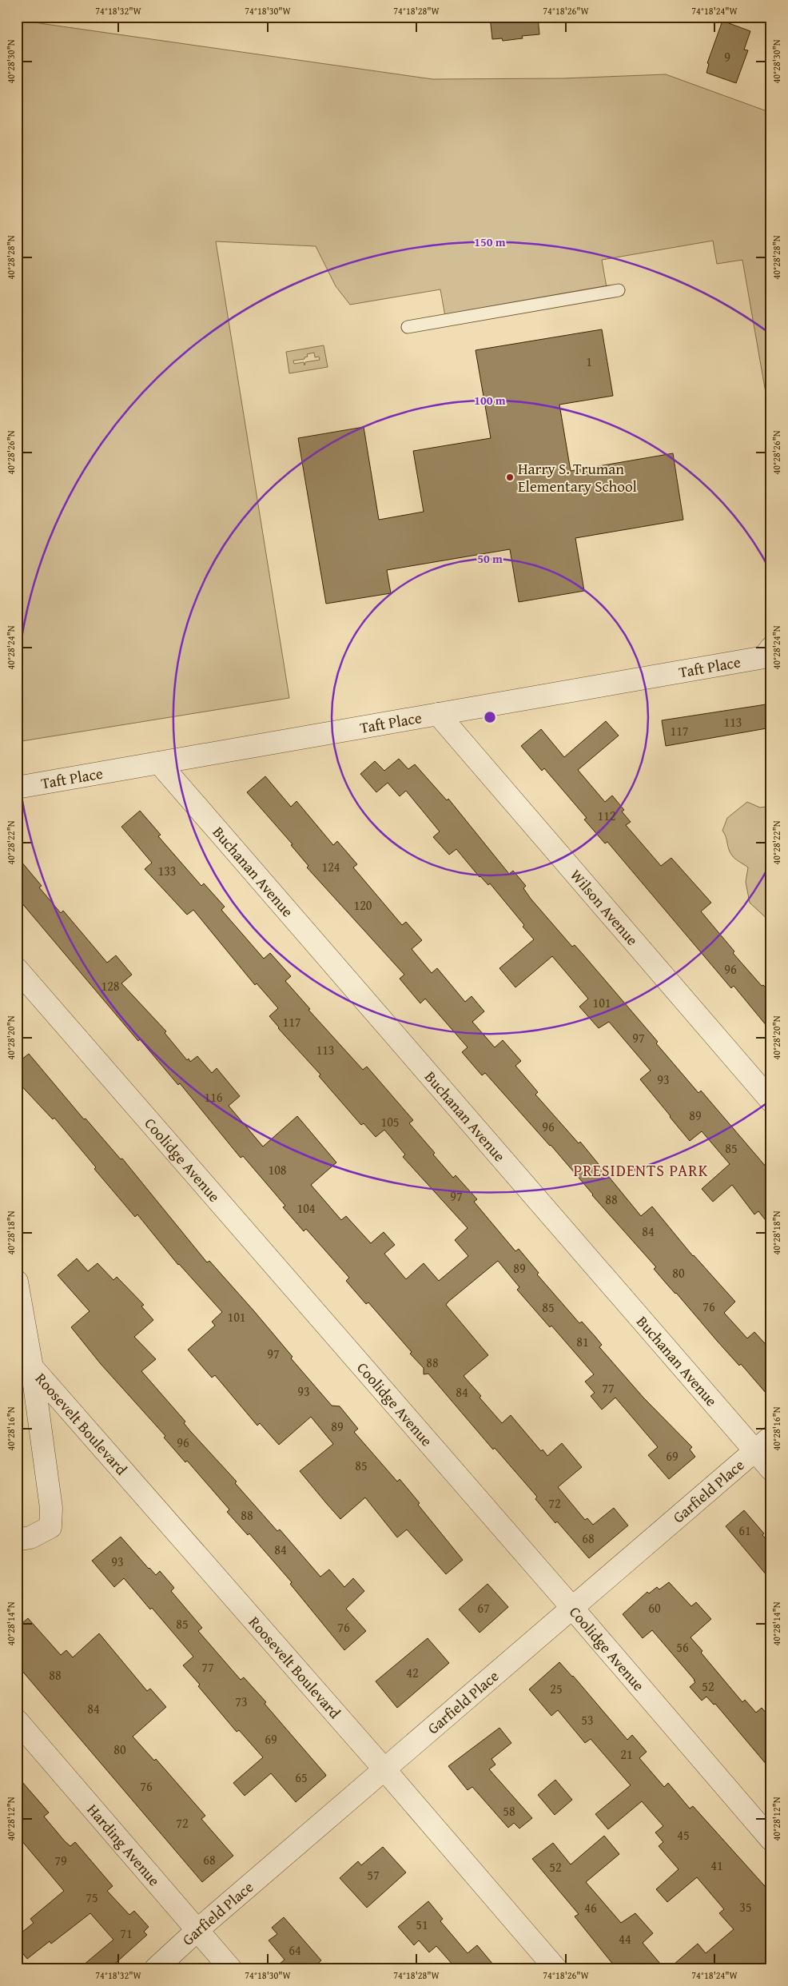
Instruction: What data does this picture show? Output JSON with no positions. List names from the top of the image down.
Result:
{
  "streets": {
    "street": [
      "Taft Place",
      "Buchanan Avenue",
      "Wilson Avenue",
      "Coolidge Avenue",
      "Roosevelt Boulevard",
      "Garfield Place",
      "Harding Avenue"
    ]
  },
  "crossings": [
    ["Taft Place", "Buchanan Avenue"],
    ["Taft Place", "Wilson Avenue"],
    ["Buchanan Avenue", "Garfield Place"],
    ["Coolidge Avenue", "Garfield Place"],
    ["Roosevelt Boulevard", "Garfield Place"],
    ["Garfield Place", "Harding Avenue"]
  ],
  "districts": ["PRESIDENTS PARK"],
  "places": ["Harry S. Truman Elementary School"],
  "house_numbers": [
    "9",
    "1",
    "113",
    "117",
    "112",
    "124",
    "133",
    "120",
    "96",
    "128",
    "101",
    "117",
    "97",
    "113",
    "93",
    "116",
    "89",
    "105",
    "96",
    "85",
    "108",
    "97",
    "88",
    "104",
    "84",
    "89",
    "80",
    "76",
    "85",
    "101",
    "81",
    "97",
    "88",
    "77",
    "93",
    "84",
    "89",
    "96",
    "69",
    "85",
    "72",
    "88",
    "61",
    "68",
    "84",
    "93",
    "67",
    "60",
    "85",
    "76",
    "56",
    "77",
    "42",
    "88",
    "52",
    "25",
    "73",
    "84",
    "53",
    "69",
    "80",
    "21",
    "65",
    "76",
    "58",
    "72",
    "45",
    "68",
    "79",
    "41",
    "52",
    "57",
    "75",
    "35",
    "46",
    "51",
    "71",
    "44",
    "64"
  ],
  "coordinates": [
    "74°18'32\"W",
    "74°18'30\"W",
    "74°18'28\"W",
    "74°18'26\"W",
    "74°18'24\"W",
    "40°28'30\"N",
    "40°28'28\"N",
    "40°28'26\"N",
    "40°28'24\"N",
    "40°28'22\"N",
    "40°28'20\"N",
    "40°28'18\"N",
    "40°28'16\"N",
    "40°28'14\"N",
    "40°28'12\"N"
  ],
  "rings": ["150 m", "100 m", "50 m"]
}
